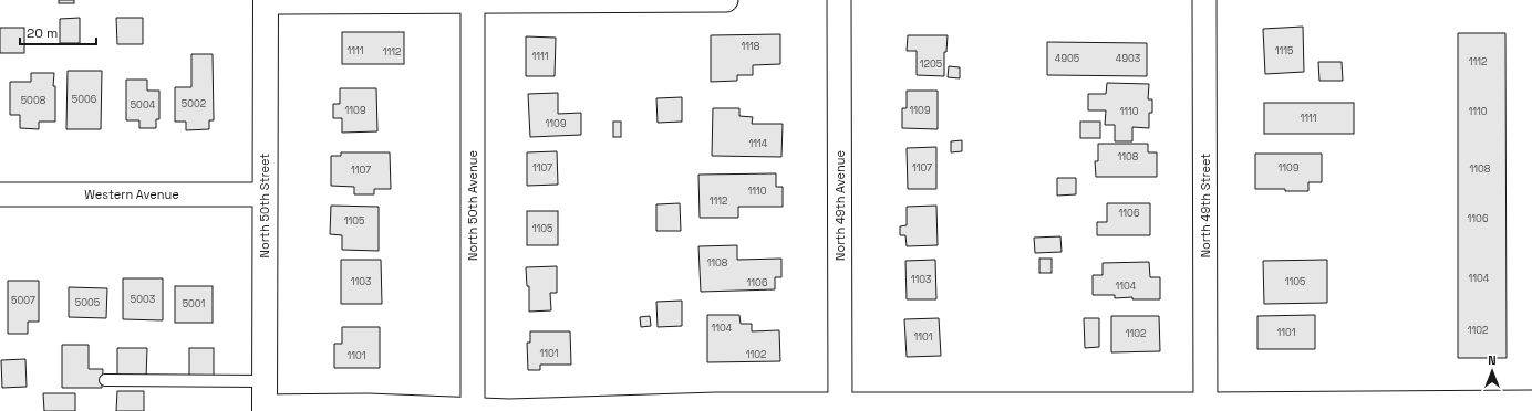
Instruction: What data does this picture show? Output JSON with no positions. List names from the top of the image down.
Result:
{
  "streets": {
    "street": [
      "Western Avenue",
      "North 50th Street",
      "North 50th Avenue",
      "North 49th Avenue",
      "North 49th Street"
    ]
  },
  "crossings": [
    ["Western Avenue", "North 50th Street"]
  ],
  "house_numbers": [
    "1118",
    "1111",
    "1115",
    "1112",
    "1111",
    "4905",
    "4903",
    "1112",
    "1205",
    "5006",
    "5008",
    "5002",
    "5004",
    "1109",
    "1109",
    "1110",
    "1110",
    "1111",
    "1109",
    "1114",
    "1108",
    "1107",
    "1107",
    "1109",
    "1108",
    "1107",
    "1110",
    "1112",
    "1106",
    "1106",
    "1105",
    "1105",
    "1108",
    "1104",
    "1103",
    "1103",
    "1105",
    "1106",
    "1104",
    "5003",
    "5007",
    "5005",
    "5001",
    "1104",
    "1102",
    "1101",
    "1102",
    "1101",
    "1101",
    "1102",
    "1101"
  ],
  "scale_bar": "20 m",
  "north": "top"
}
